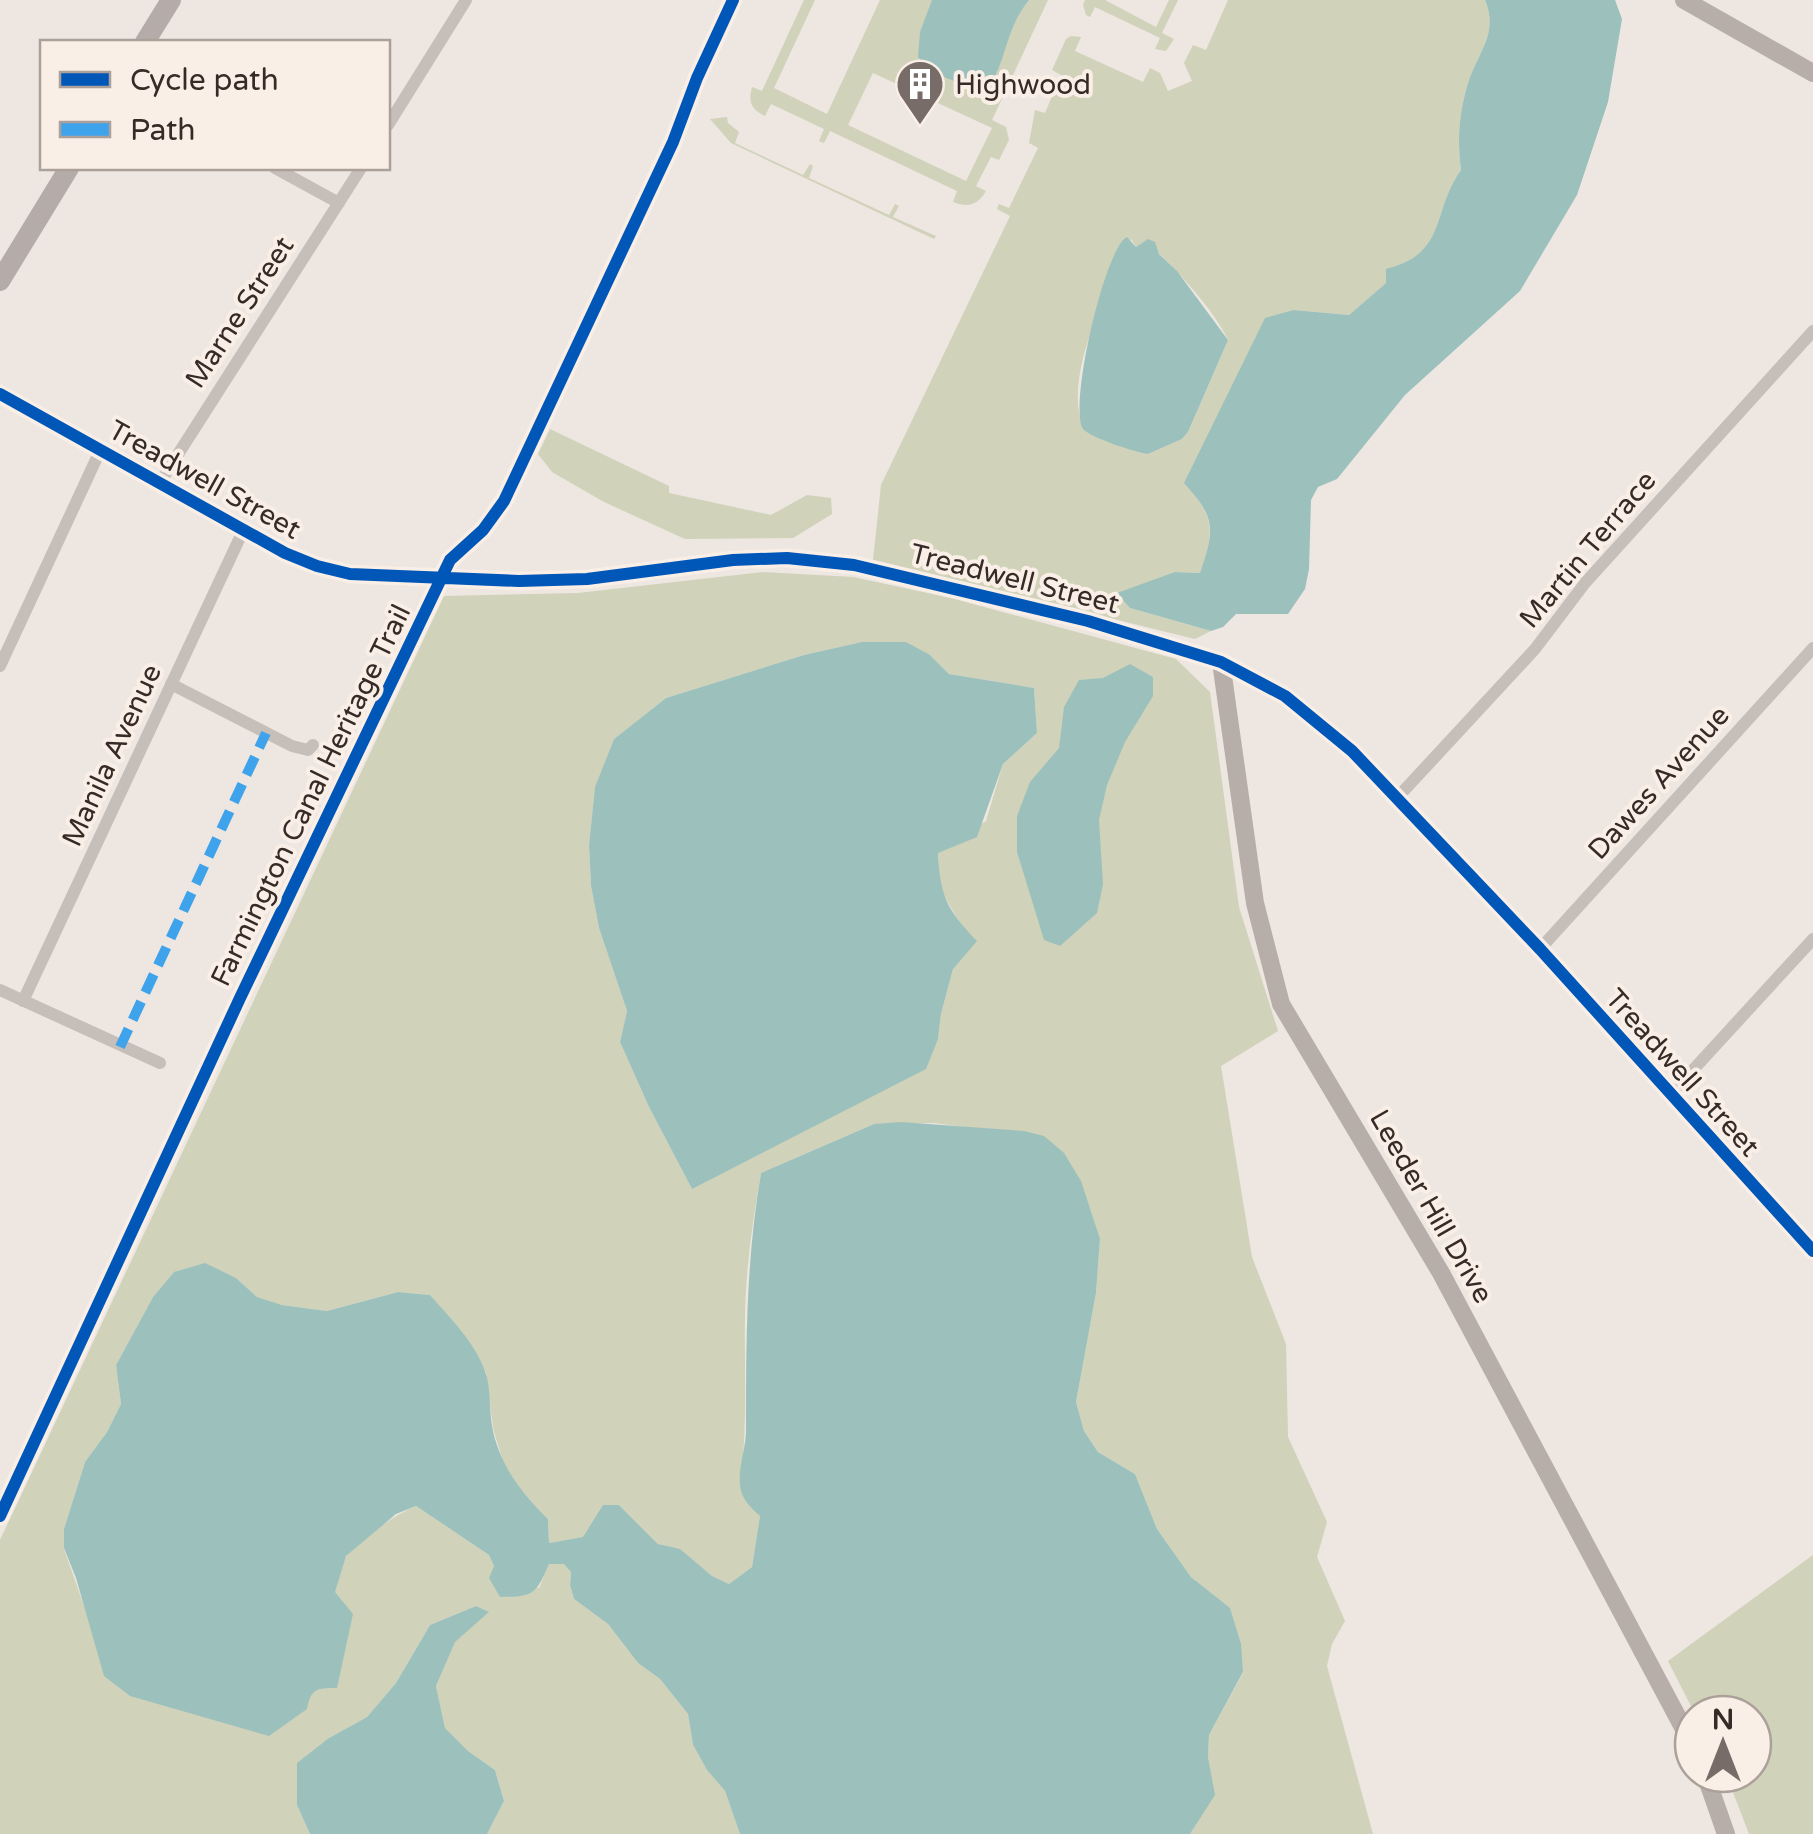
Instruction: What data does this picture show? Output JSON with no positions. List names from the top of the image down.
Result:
{
  "streets": {
    "street": [
      "Marne Street",
      "Treadwell Street",
      "Martin Terrace",
      "Manila Avenue",
      "Dawes Avenue",
      "Leeder Hill Drive"
    ],
    "cycle path": ["Farmington Canal Heritage Trail"]
  },
  "crossings": [
    ["Marne Street", "Treadwell Street"],
    ["Treadwell Street", "Martin Terrace"],
    ["Treadwell Street", "Manila Avenue"],
    ["Treadwell Street", "Dawes Avenue"],
    ["Treadwell Street", "Leeder Hill Drive"]
  ],
  "places": {
    "building": ["Highwood"]
  },
  "legend": ["Cycle path", "Path"],
  "north": "top"
}
